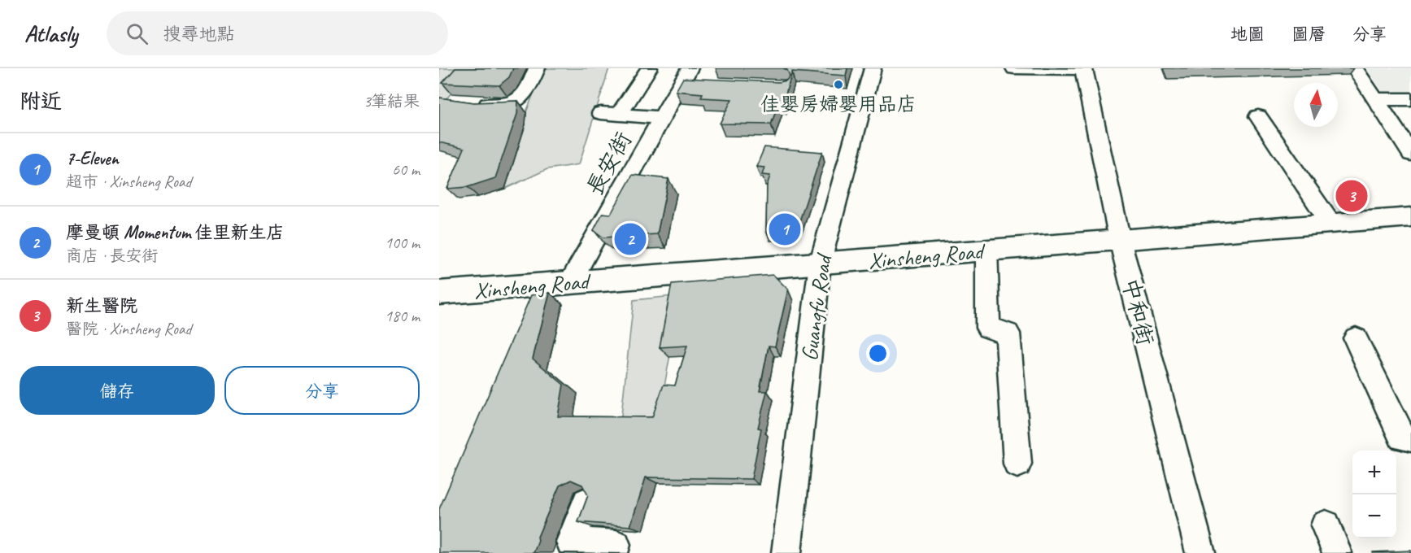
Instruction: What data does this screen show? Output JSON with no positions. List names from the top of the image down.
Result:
{
  "streets": {
    "main road": ["Xinsheng Road"],
    "street": ["長安街", "Guangfu Road", "中和街"]
  },
  "crossings": [
    ["長安街", "Xinsheng Road"],
    ["Xinsheng Road", "Guangfu Road"],
    ["Xinsheng Road", "中和街"]
  ],
  "places": ["佳嬰房婦嬰用品店"],
  "north": "top",
  "page": {
    "header": "Atlasly",
    "search": "搜尋地點",
    "nav": ["地圖", "圖層", "分享"],
    "heading": ["附近", "3筆結果"],
    "list": [
      {
        "mark": "1",
        "name": "7-Eleven",
        "note": "超市 · Xinsheng Road",
        "value": "60 m"
      },
      {
        "mark": "2",
        "name": "摩曼頓 Momentum 佳里新生店",
        "note": "商店 · 長安街",
        "value": "100 m"
      },
      {
        "mark": "3",
        "name": "新生醫院",
        "note": "醫院 · Xinsheng Road",
        "value": "180 m"
      }
    ],
    "pins": ["3", "1", "2"],
    "buttons": ["儲存", "分享"],
    "map_buttons": ["+", "−"]
  }
}
